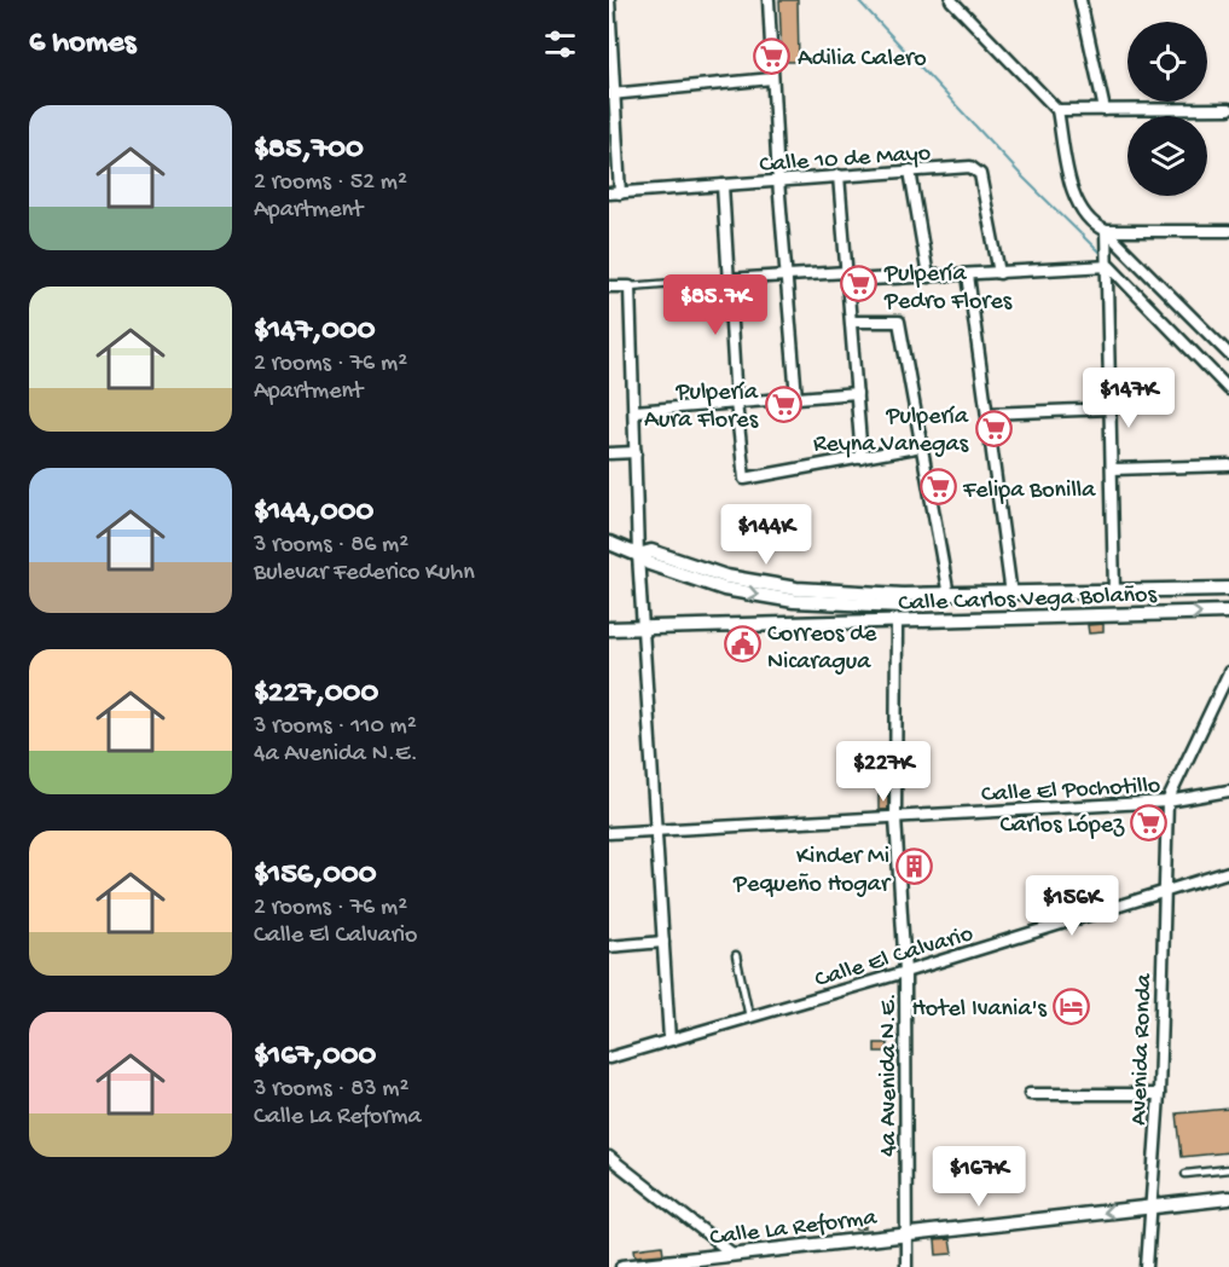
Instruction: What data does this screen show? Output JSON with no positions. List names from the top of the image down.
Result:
{
  "streets": {
    "street": [
      "Calle 10 de Mayo",
      "Calle Carlos Vega Bolaños",
      "Calle El Pochotillo",
      "Calle El Calvario",
      "Avenida Ronda",
      "4a Avenida N.E.",
      "Calle La Reforma"
    ]
  },
  "crossings": [
    ["Calle Carlos Vega Bolaños", "4a Avenida N.E."],
    ["Calle El Pochotillo", "Avenida Ronda"],
    ["Calle El Pochotillo", "4a Avenida N.E."],
    ["Calle El Calvario", "Avenida Ronda"],
    ["Calle El Calvario", "4a Avenida N.E."],
    ["Avenida Ronda", "Calle La Reforma"],
    ["4a Avenida N.E.", "Calle La Reforma"]
  ],
  "one_way": ["Calle La Reforma"],
  "places": {
    "supermarket": [
      "Adilia Calero",
      "Pulpería Pedro Flores",
      "Pulpería Aura Flores",
      "Pulpería Reyna Vanegas",
      "Felipa Bonilla",
      "Carlos López"
    ],
    "public building": ["Correos de Nicaragua"],
    "building": ["Kinder Mi Pequeño Hogar"],
    "hotel": ["Hotel Ivania's"]
  },
  "page": {
    "heading": "6 homes",
    "list": [
      {
        "name": "$85,700",
        "note": "2 rooms · 52 m² · Apartment"
      },
      {
        "name": "$147,000",
        "note": "2 rooms · 76 m² · Apartment"
      },
      {
        "name": "$144,000",
        "note": "3 rooms · 86 m² · Bulevar Federico Kuhn"
      },
      {
        "name": "$227,000",
        "note": "3 rooms · 110 m² · 4a Avenida N.E."
      },
      {
        "name": "$156,000",
        "note": "2 rooms · 76 m² · Calle El Calvario"
      },
      {
        "name": "$167,000",
        "note": "3 rooms · 83 m² · Calle La Reforma"
      }
    ],
    "price": [
      "$85.7K",
      "$147K",
      "$144K",
      "$227K",
      "$156K",
      "$167K"
    ]
  }
}
